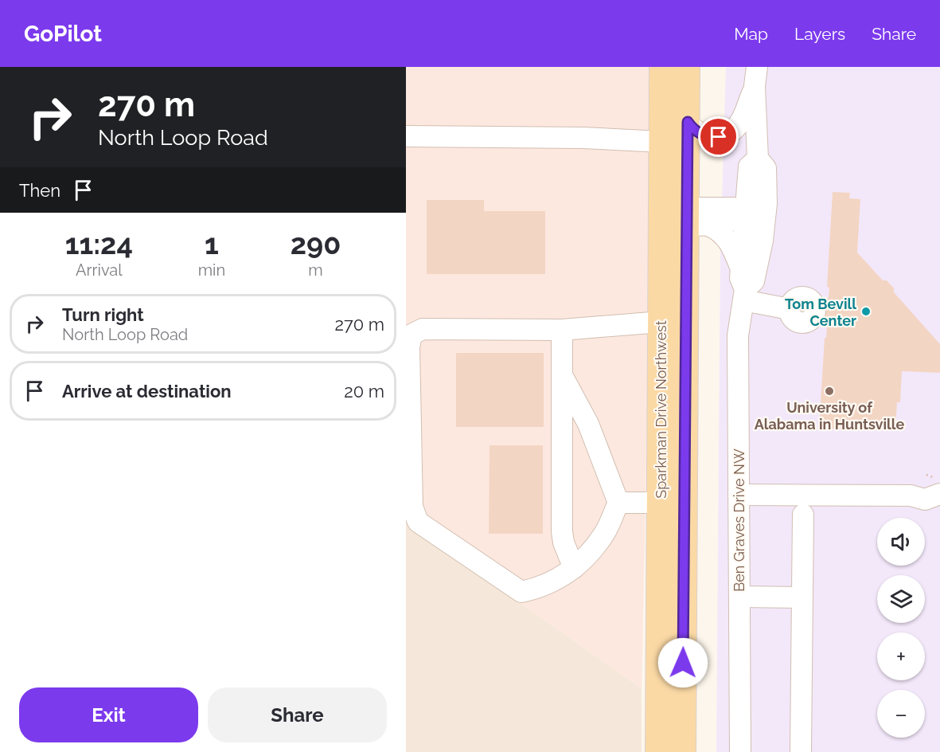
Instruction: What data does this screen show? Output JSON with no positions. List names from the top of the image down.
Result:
{
  "streets": {
    "main road": ["Sparkman Drive Northwest"],
    "street": ["Ben Graves Drive NW"]
  },
  "places": ["Tom Bevill Center", "University of Alabama in Huntsville"],
  "page": {
    "header": "GoPilot",
    "nav": ["Map", "Layers", "Share"],
    "turn": ["270 m", "North Loop Road"],
    "then": "Then",
    "eta": [
      "11:24",
      "Arrival",
      "1",
      "min",
      "290",
      "m"
    ],
    "list": [
      {
        "name": "Turn right",
        "note": "North Loop Road",
        "value": "270 m"
      },
      {
        "name": "Arrive at destination",
        "value": "20 m"
      }
    ],
    "map_buttons": ["+", "−"],
    "buttons": ["Exit", "Share"]
  }
}
